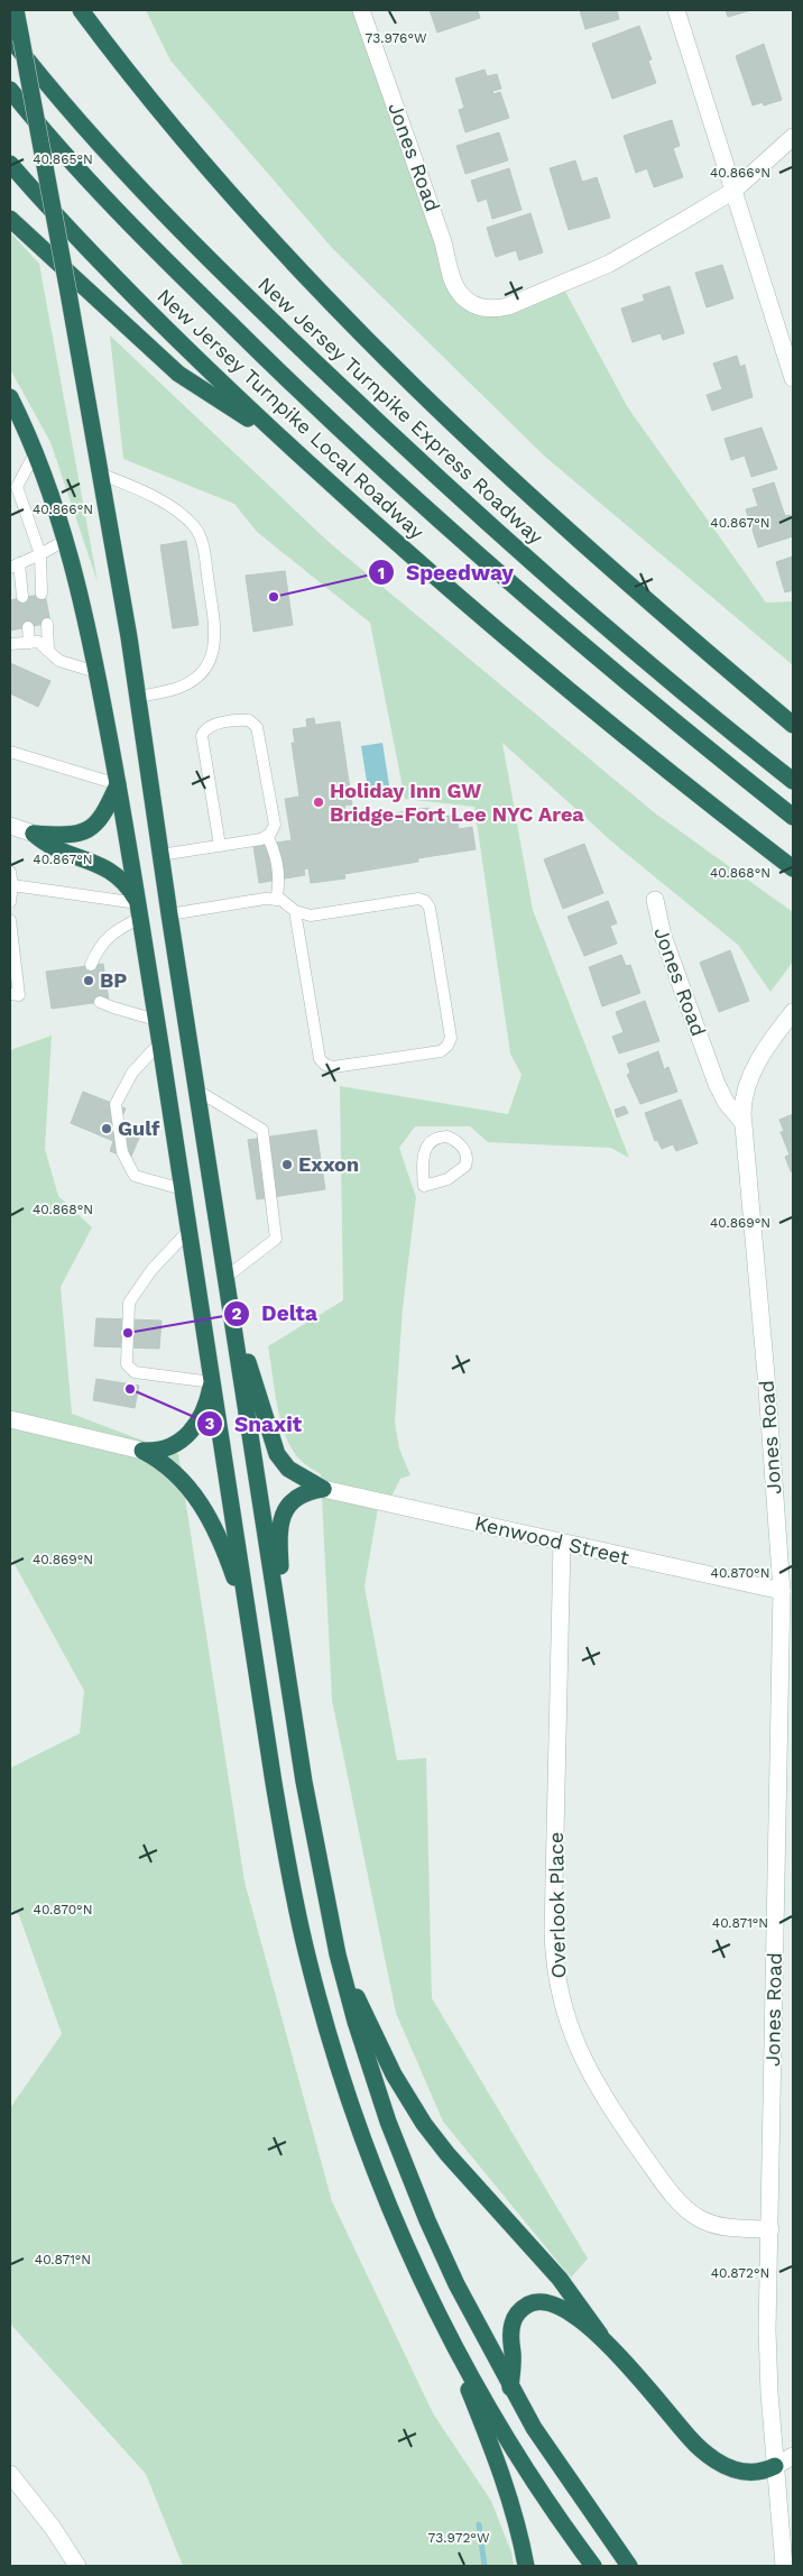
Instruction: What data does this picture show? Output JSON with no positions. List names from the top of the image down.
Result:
{
  "streets": {
    "highway": ["New Jersey Turnpike Express Roadway", "New Jersey Turnpike Local Roadway"],
    "street": ["Jones Road", "Kenwood Street", "Overlook Place"]
  },
  "crossings": [
    ["Jones Road", "Kenwood Street"],
    ["Jones Road", "Overlook Place"],
    ["Kenwood Street", "Overlook Place"]
  ],
  "places": [
    "Speedway",
    "Holiday Inn GW Bridge-Fort Lee NYC Area",
    "BP",
    "Gulf",
    "Exxon",
    "Delta",
    "Snaxit"
  ],
  "coordinates": [
    "73.976°W",
    "40.865°N",
    "40.866°N",
    "40.867°N",
    "40.868°N",
    "40.869°N",
    "40.870°N",
    "40.871°N",
    "40.872°N",
    "73.972°W"
  ]
}
